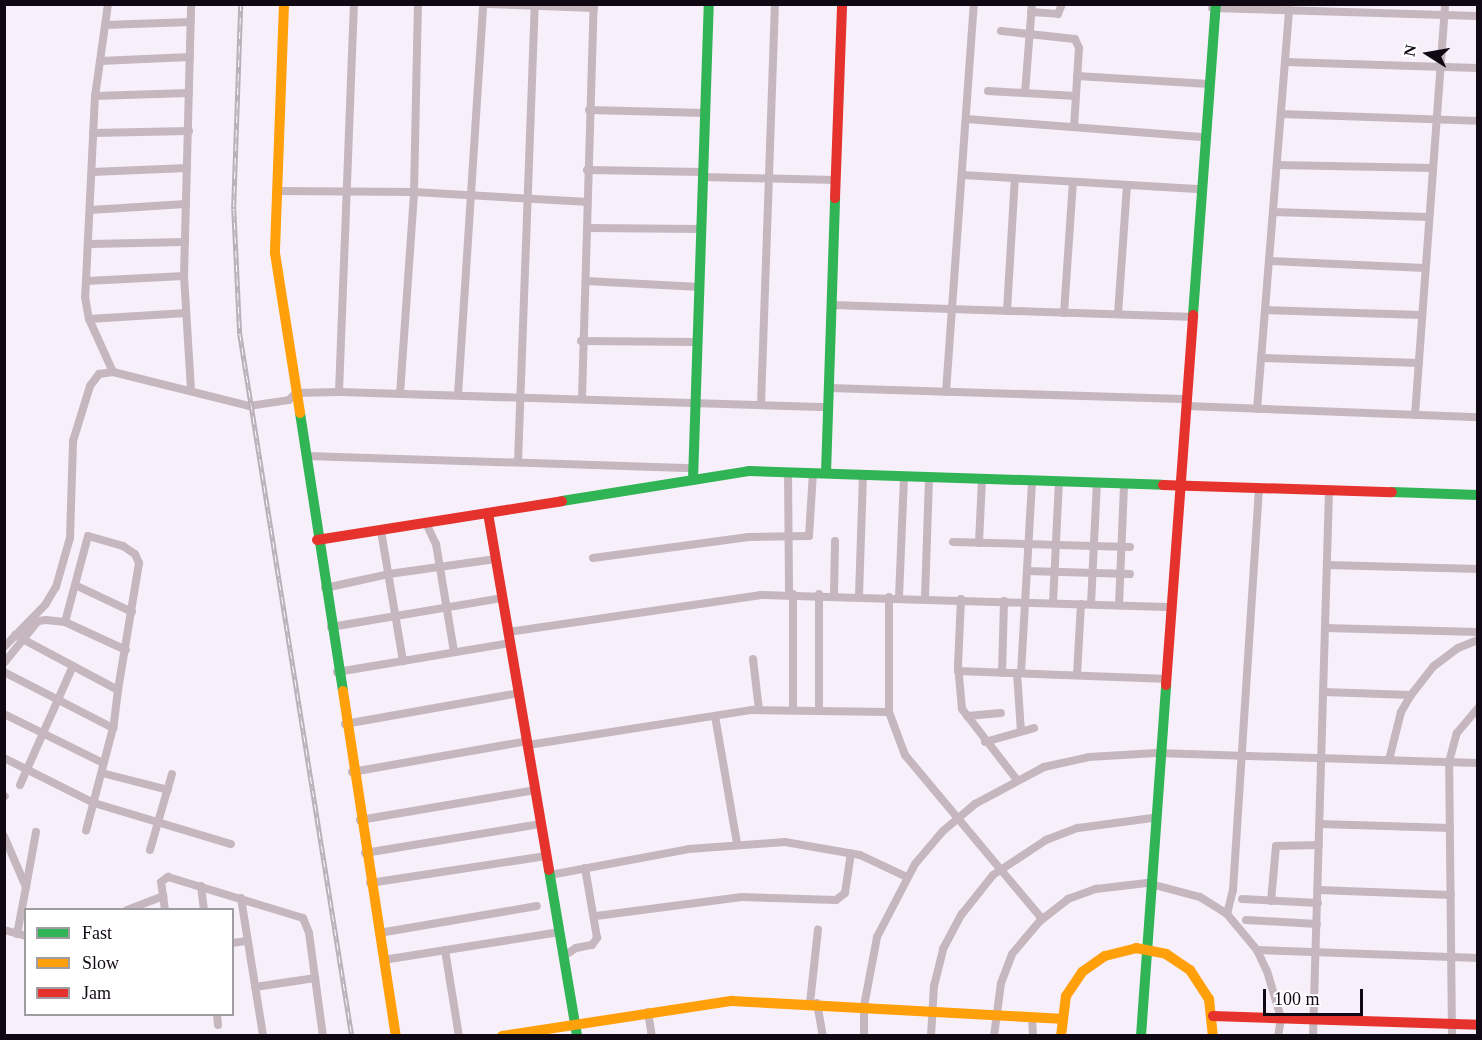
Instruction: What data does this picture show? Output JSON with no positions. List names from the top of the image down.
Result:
{
  "legend": ["Fast", "Slow", "Jam"],
  "scale_bar": "100 m",
  "north": "left"
}
